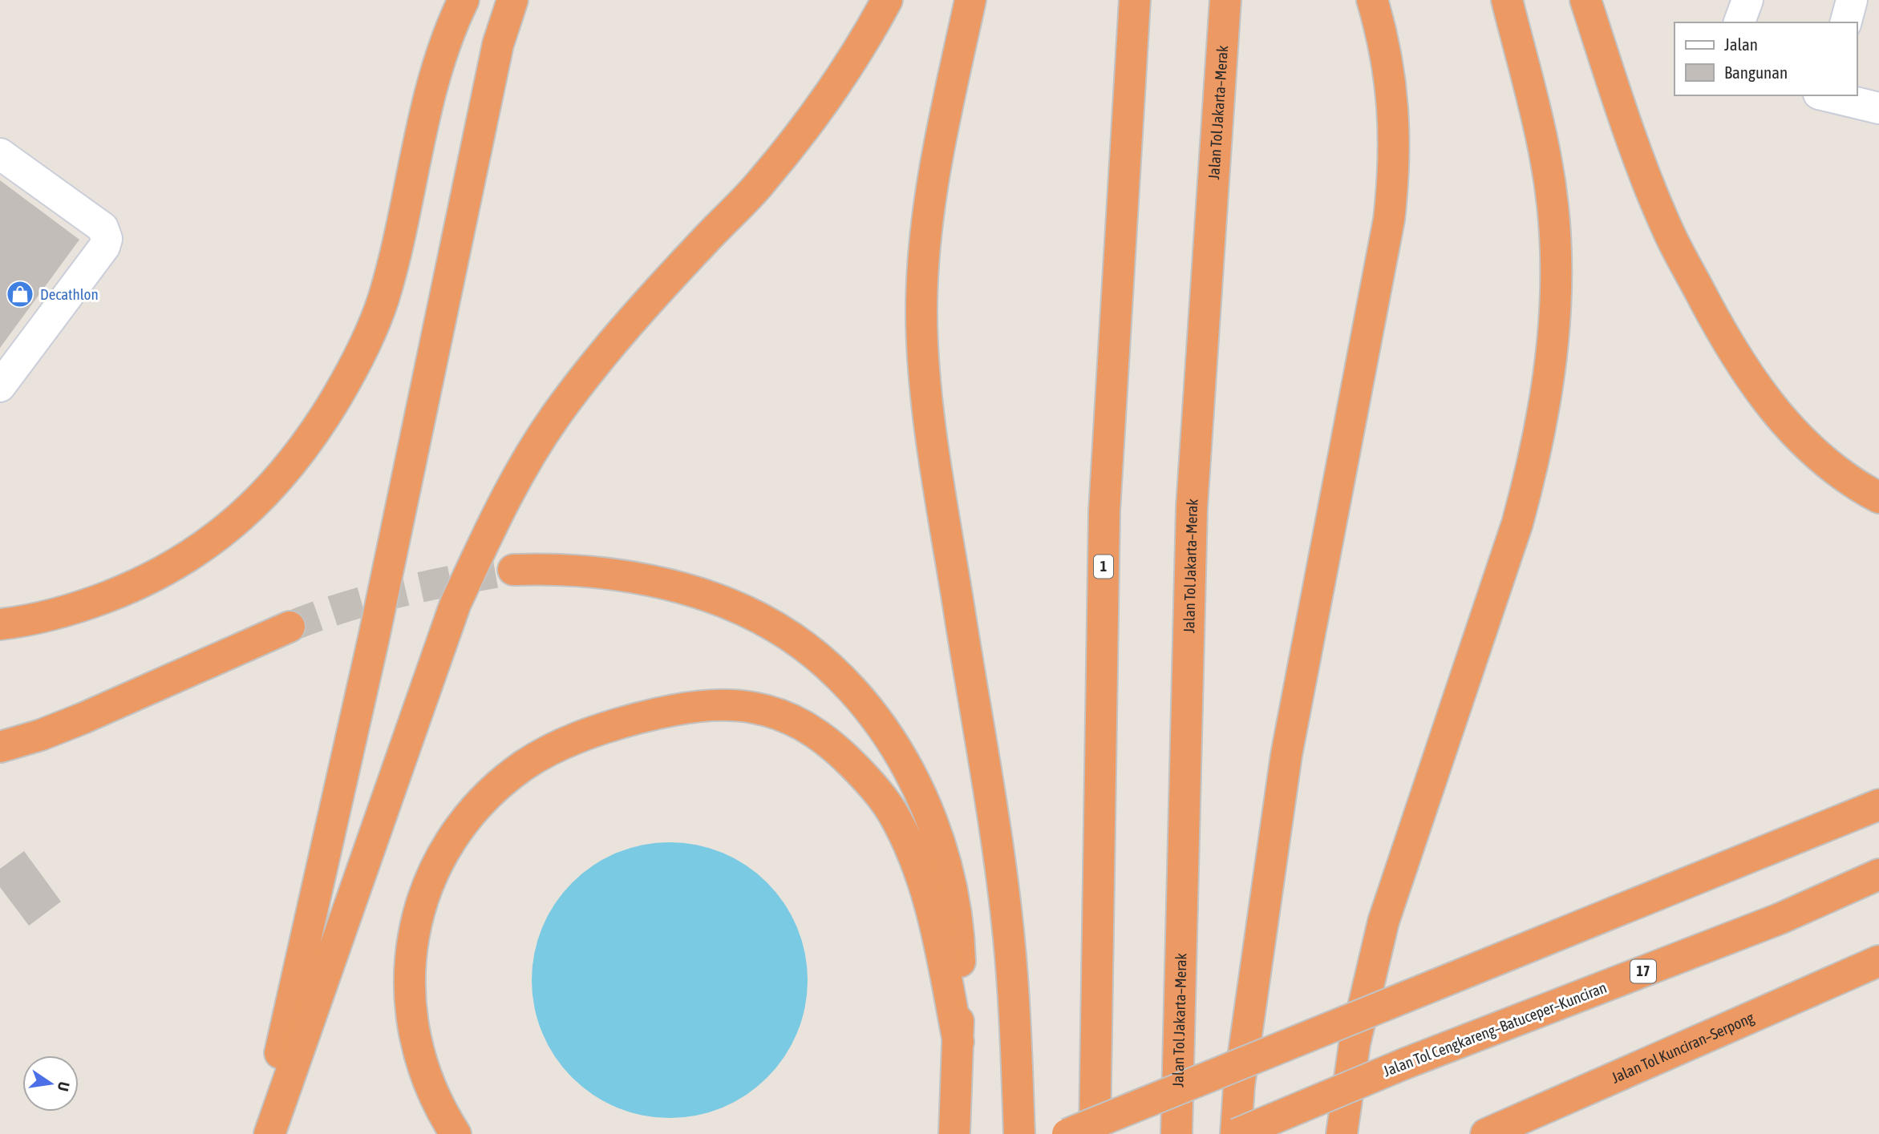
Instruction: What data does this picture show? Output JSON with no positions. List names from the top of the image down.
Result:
{
  "streets": {
    "highway": [
      "Jalan Tol Jakarta–Merak",
      "1",
      "17",
      "Jalan Tol Cengkareng–Batuceper–Kunciran",
      "Jalan Tol Kunciran–Serpong"
    ]
  },
  "places": {
    "shop": ["Decathlon"]
  },
  "legend": ["Jalan", "Bangunan"],
  "north": "right"
}
